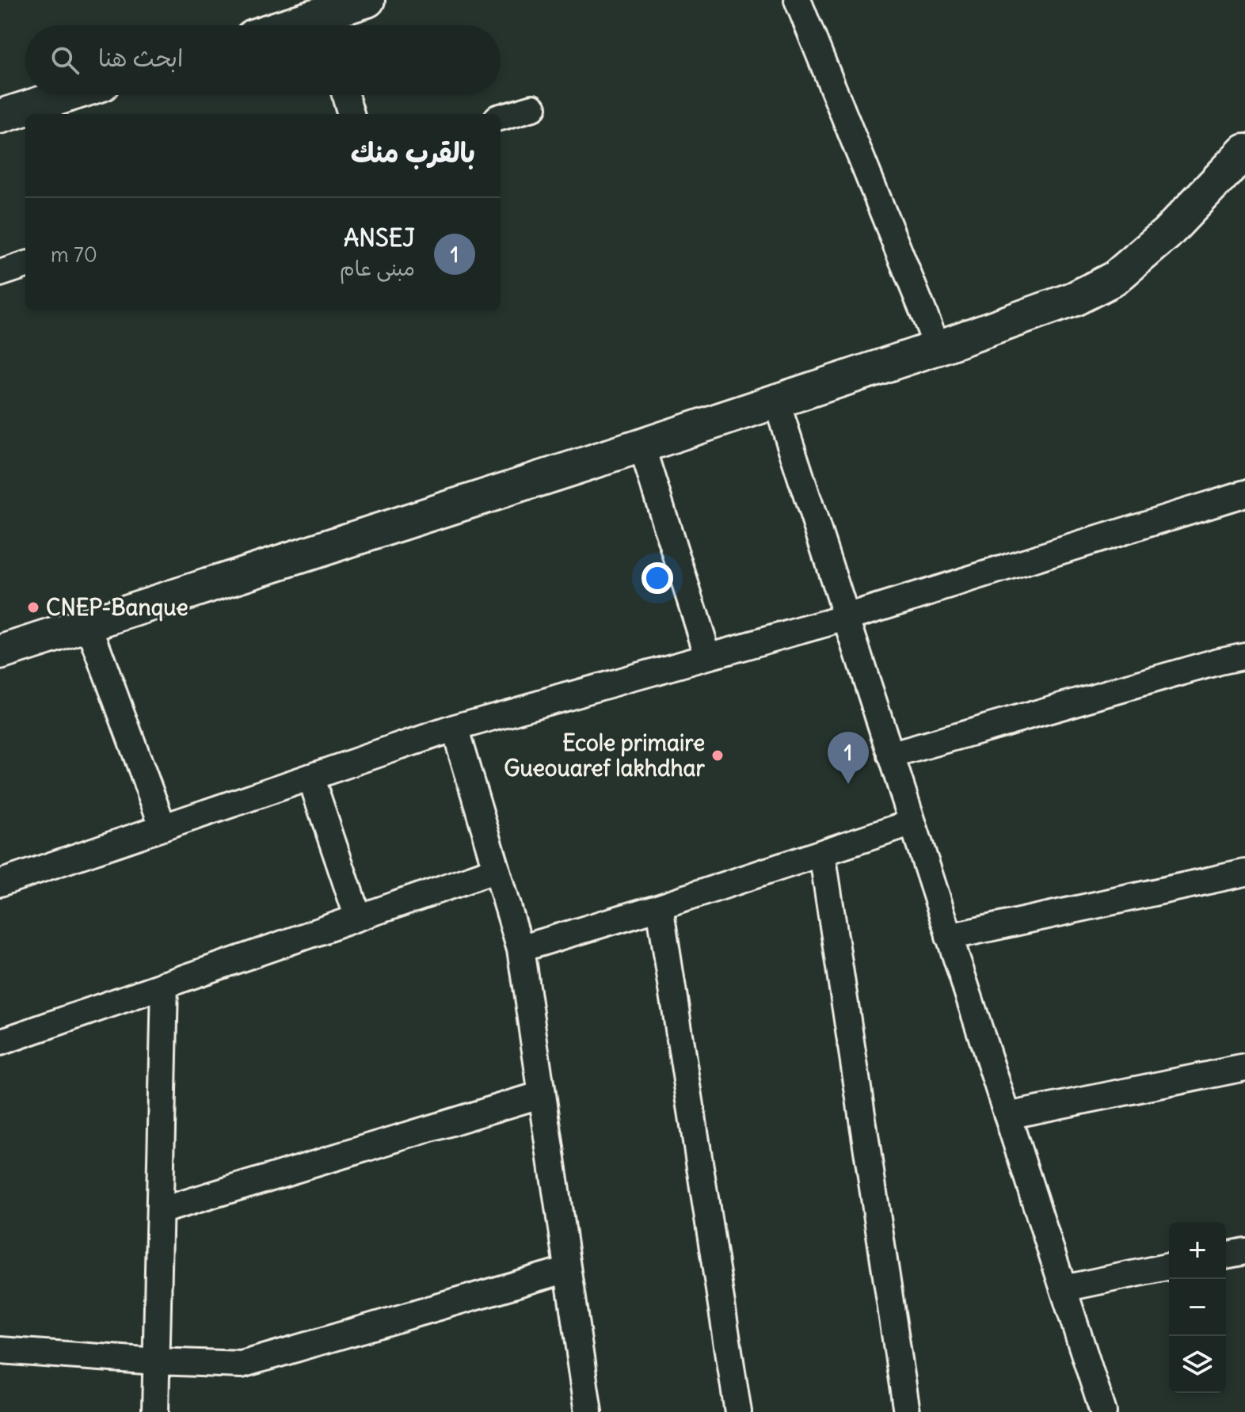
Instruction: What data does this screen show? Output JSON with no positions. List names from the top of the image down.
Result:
{
  "places": ["CNEP-Banque", "Ecole primaire Gueouaref lakhdhar"],
  "page": {
    "search": "ابحث هنا",
    "heading": "بالقرب منك",
    "list": [
      {
        "mark": "1",
        "name": "ANSEJ",
        "note": "مبنى عام",
        "value": "70 m"
      }
    ],
    "pins": "1",
    "map_buttons": ["+", "−"]
  }
}
